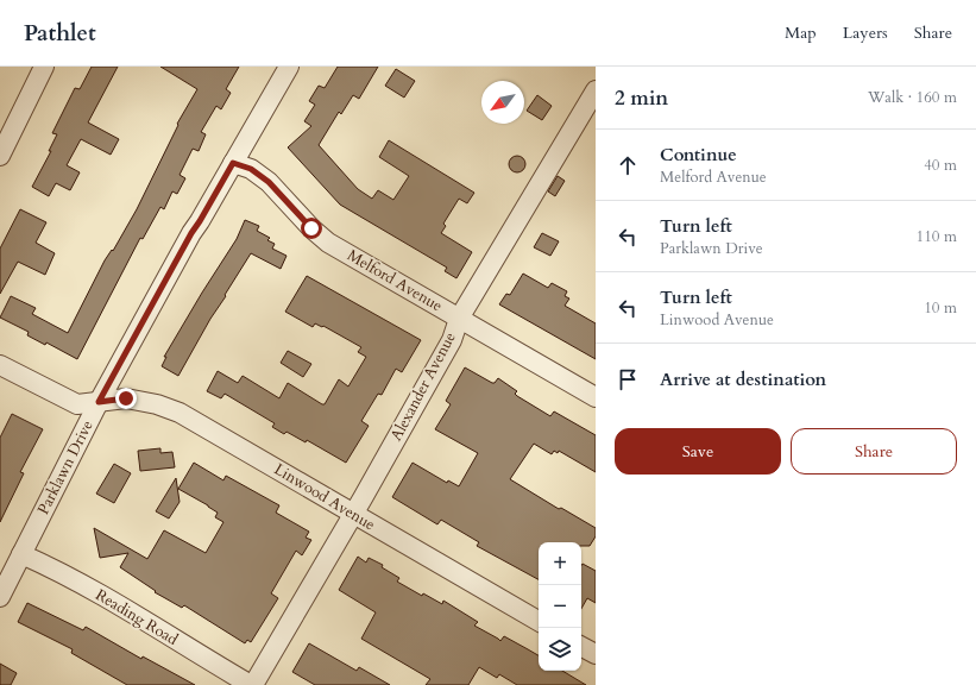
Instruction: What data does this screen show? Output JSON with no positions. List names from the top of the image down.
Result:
{
  "streets": {
    "street": [
      "Melford Avenue",
      "Alexander Avenue",
      "Parklawn Drive",
      "Linwood Avenue",
      "Reading Road"
    ]
  },
  "crossings": [
    ["Melford Avenue", "Alexander Avenue"],
    ["Melford Avenue", "Parklawn Drive"],
    ["Alexander Avenue", "Linwood Avenue"],
    ["Alexander Avenue", "Reading Road"],
    ["Parklawn Drive", "Linwood Avenue"],
    ["Parklawn Drive", "Reading Road"]
  ],
  "north": "bottom left",
  "page": {
    "header": "Pathlet",
    "nav": ["Map", "Layers", "Share"],
    "heading": ["2 min", "Walk · 160 m"],
    "list": [
      ["Continue", "Melford Avenue", "40 m"],
      ["Turn left", "Parklawn Drive", "110 m"],
      ["Turn left", "Linwood Avenue", "10 m"],
      "Arrive at destination"
    ],
    "buttons": ["Save", "Share"],
    "map_buttons": ["+", "−"]
  }
}
